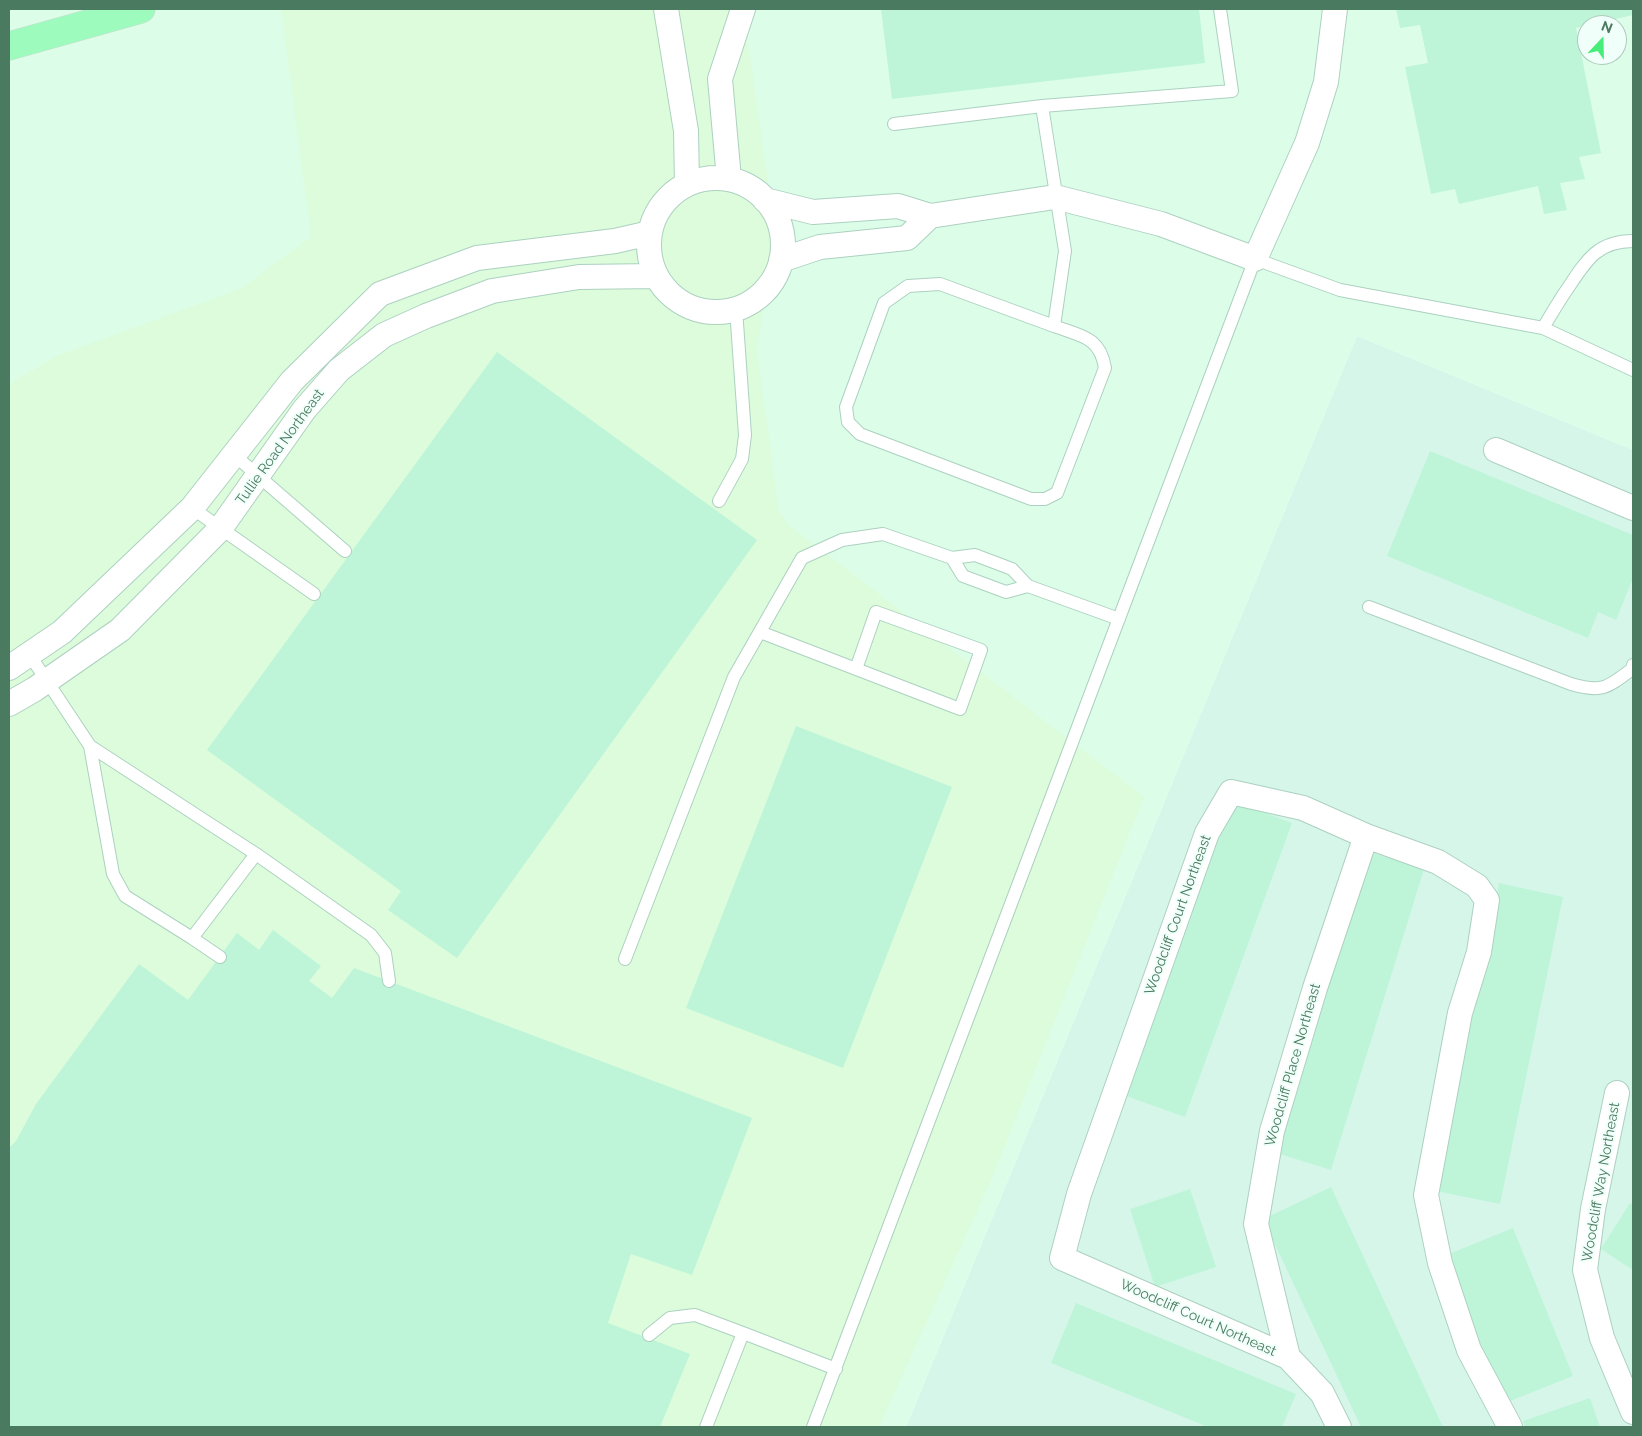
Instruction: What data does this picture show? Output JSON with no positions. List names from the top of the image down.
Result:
{
  "streets": {
    "street": [
      "Tullie Road Northeast",
      "Woodcliff Court Northeast",
      "Woodcliff Place Northeast",
      "Woodcliff Way Northeast"
    ]
  },
  "crossings": [
    ["Woodcliff Court Northeast", "Woodcliff Place Northeast"]
  ],
  "north": "top"
}
